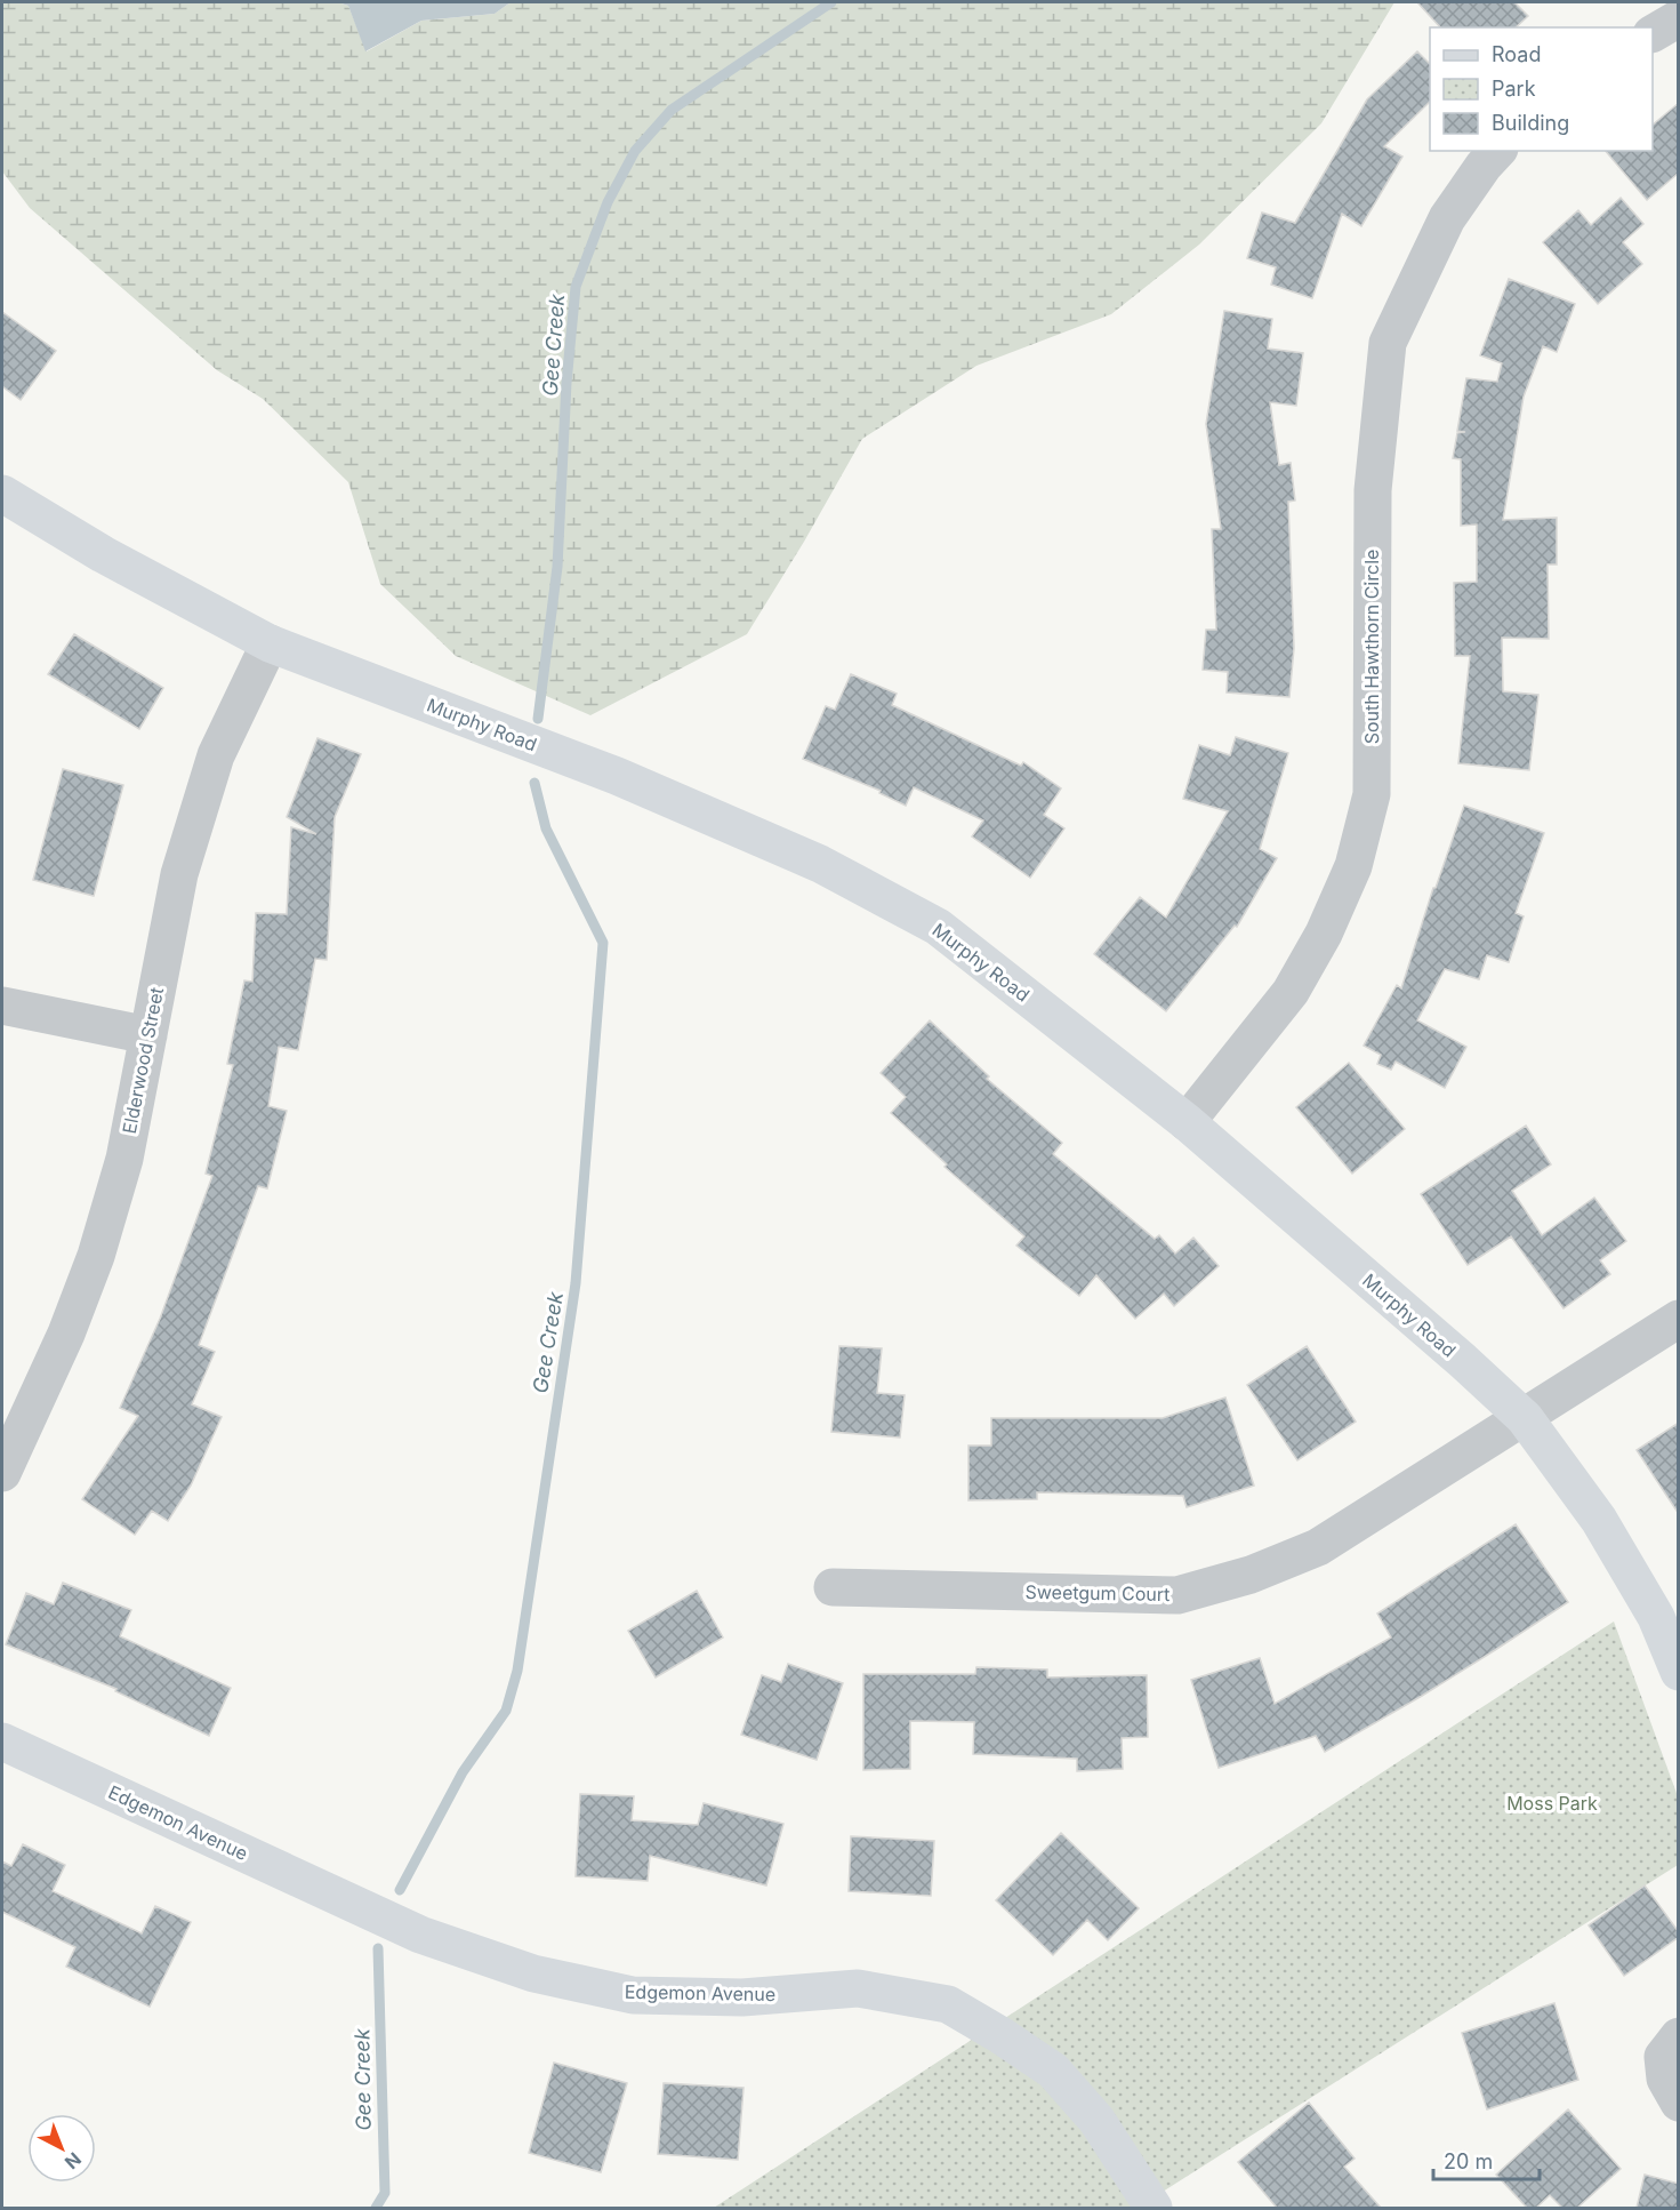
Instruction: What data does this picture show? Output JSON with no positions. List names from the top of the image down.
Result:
{
  "streets": {
    "street": [
      "South Hawthorn Circle",
      "Murphy Road",
      "Elderwood Street",
      "Sweetgum Court",
      "Edgemon Avenue"
    ]
  },
  "crossings": [
    ["South Hawthorn Circle", "Murphy Road"],
    ["Murphy Road", "Elderwood Street"],
    ["Murphy Road", "Sweetgum Court"]
  ],
  "water": ["Gee Creek"],
  "parks": ["Moss Park"],
  "legend": ["Road", "Park", "Building"],
  "scale_bar": "20 m",
  "north": "bottom right"
}
